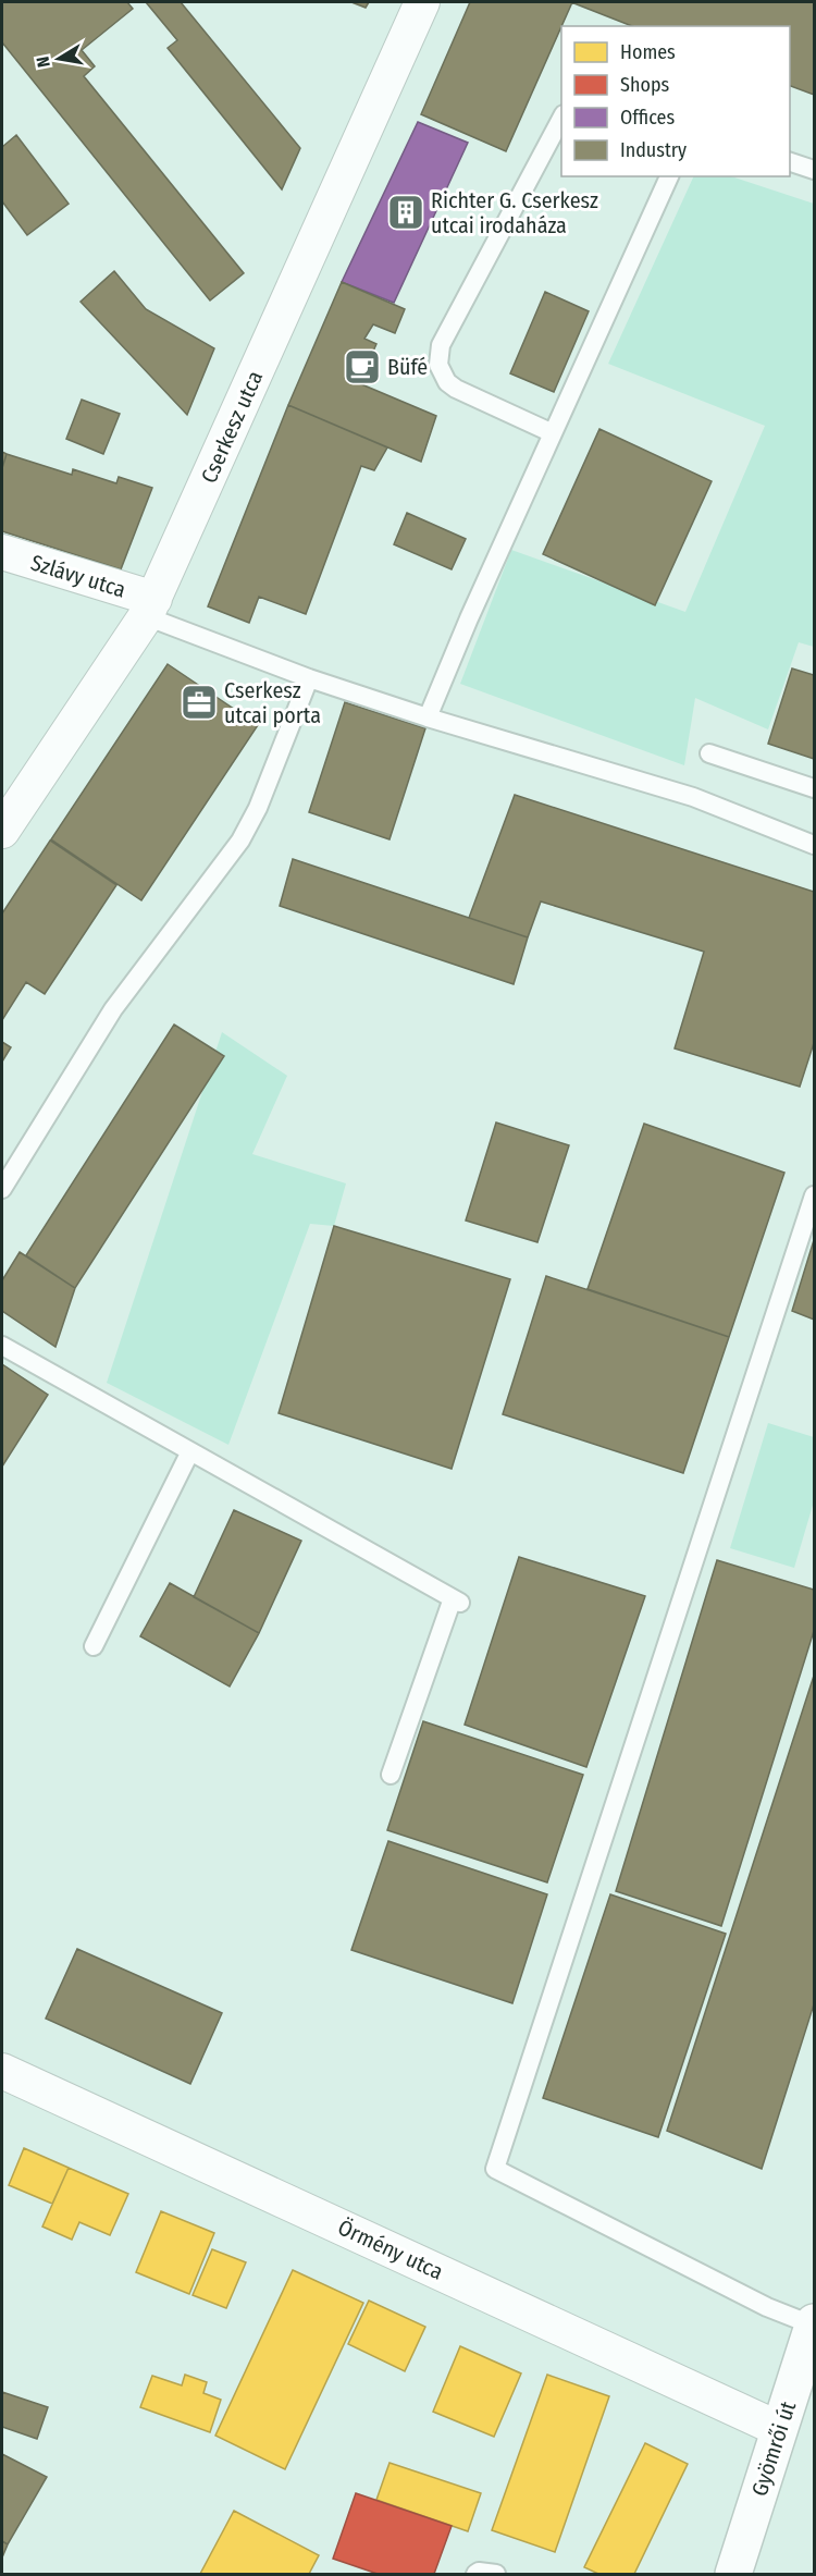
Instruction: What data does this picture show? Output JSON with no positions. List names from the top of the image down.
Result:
{
  "streets": {
    "street": [
      "Cserkesz utca",
      "Szlávy utca",
      "Örmény utca",
      "Gyömrői út"
    ]
  },
  "crossings": [
    ["Cserkesz utca", "Szlávy utca"],
    ["Örmény utca", "Gyömrői út"]
  ],
  "places": {
    "building": ["Richter G. Cserkesz utcai irodaháza"],
    "cafe": ["Büfé"],
    "office": ["Cserkesz utcai porta"]
  },
  "legend": [
    "Homes",
    "Shops",
    "Offices",
    "Industry"
  ],
  "north": "left"
}
